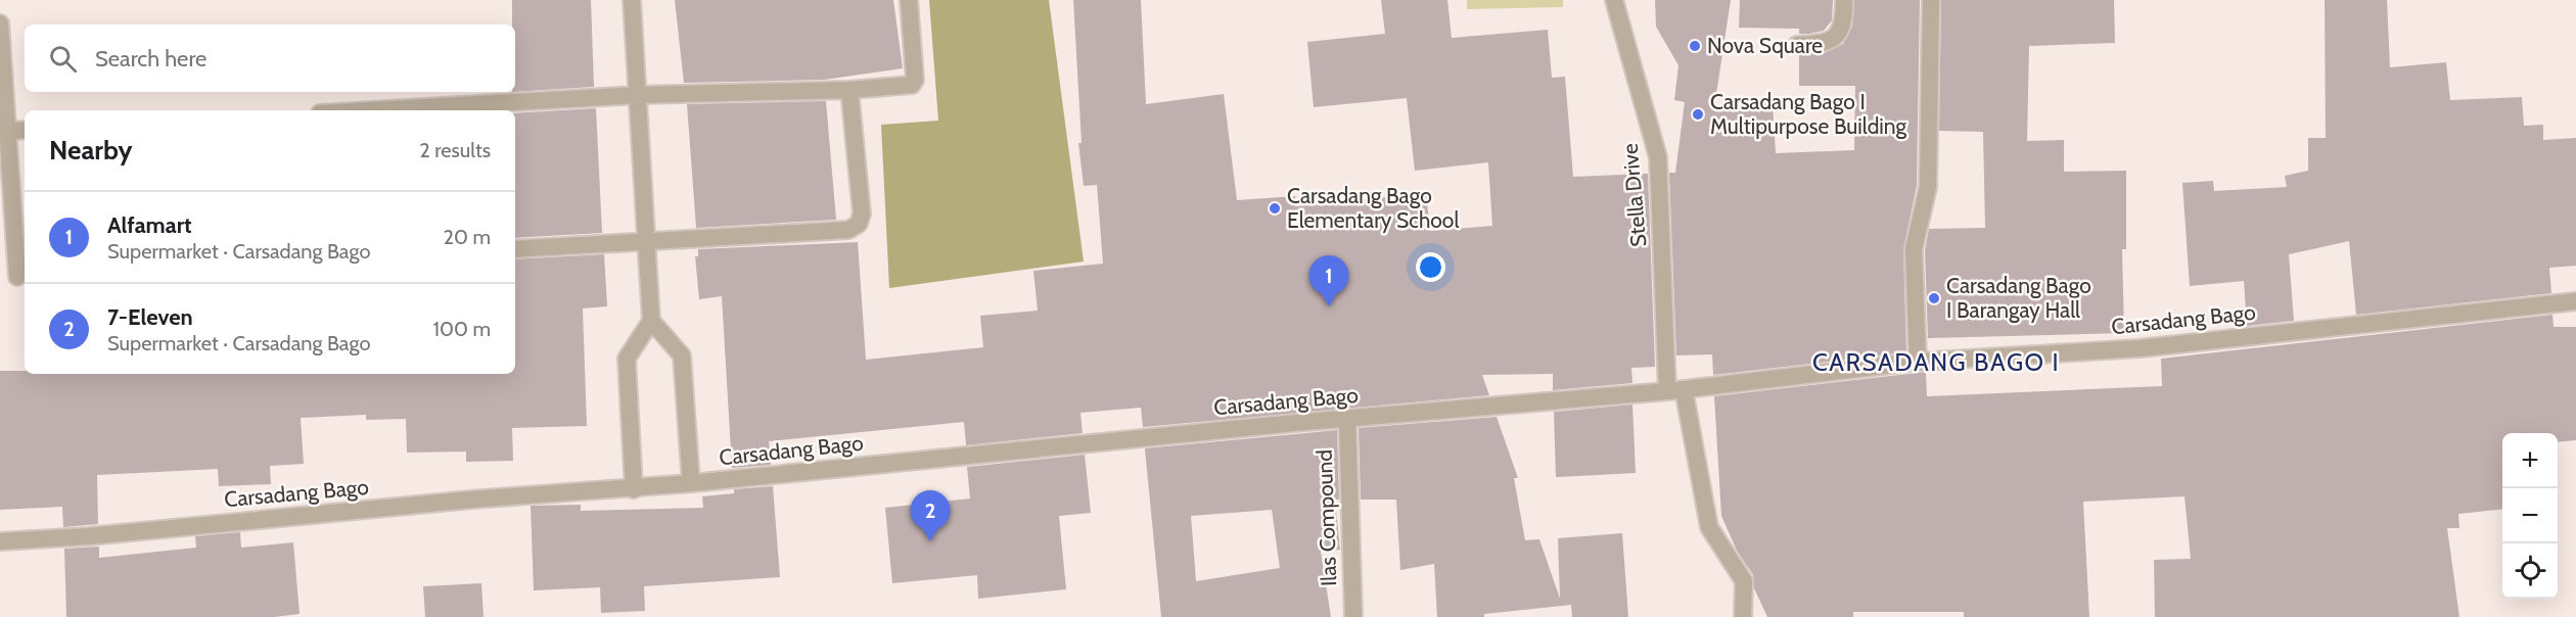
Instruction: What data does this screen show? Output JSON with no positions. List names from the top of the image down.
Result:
{
  "streets": {
    "street": ["Stella Drive", "Carsadang Bago", "Ilas Compound"]
  },
  "crossings": [
    ["Stella Drive", "Carsadang Bago"],
    ["Carsadang Bago", "Ilas Compound"]
  ],
  "districts": ["CARSADANG BAGO I"],
  "places": [
    "Nova Square",
    "Carsadang Bago I Multipurpose Building",
    "Carsadang Bago Elementary School",
    "Carsadang Bago I Barangay Hall"
  ],
  "page": {
    "search": "Search here",
    "heading": ["Nearby", "2 results"],
    "list": [
      {
        "mark": "1",
        "name": "Alfamart",
        "note": "Supermarket · Carsadang Bago",
        "value": "20 m"
      },
      {
        "mark": "2",
        "name": "7-Eleven",
        "note": "Supermarket · Carsadang Bago",
        "value": "100 m"
      }
    ],
    "pins": ["1", "2"],
    "map_buttons": ["+", "−"]
  }
}
